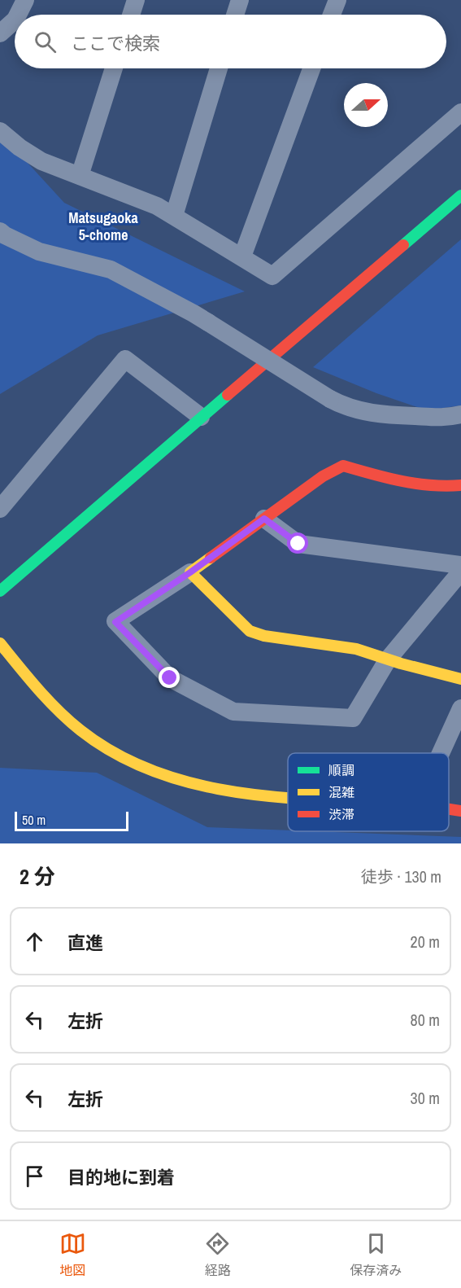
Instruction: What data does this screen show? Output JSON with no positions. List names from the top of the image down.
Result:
{
  "districts": ["Matsugaoka 5-chome"],
  "legend": ["順調", "混雑", "渋滞"],
  "scale_bar": "50 m",
  "north": "right",
  "page": {
    "search": "ここで検索",
    "scale": "50 m",
    "heading": ["2 分", "徒歩 · 130 m"],
    "list": [
      ["直進", "20 m"],
      ["左折", "80 m"],
      ["左折", "30 m"],
      "目的地に到着"
    ],
    "nav": ["地図", "経路", "保存済み"]
  }
}
